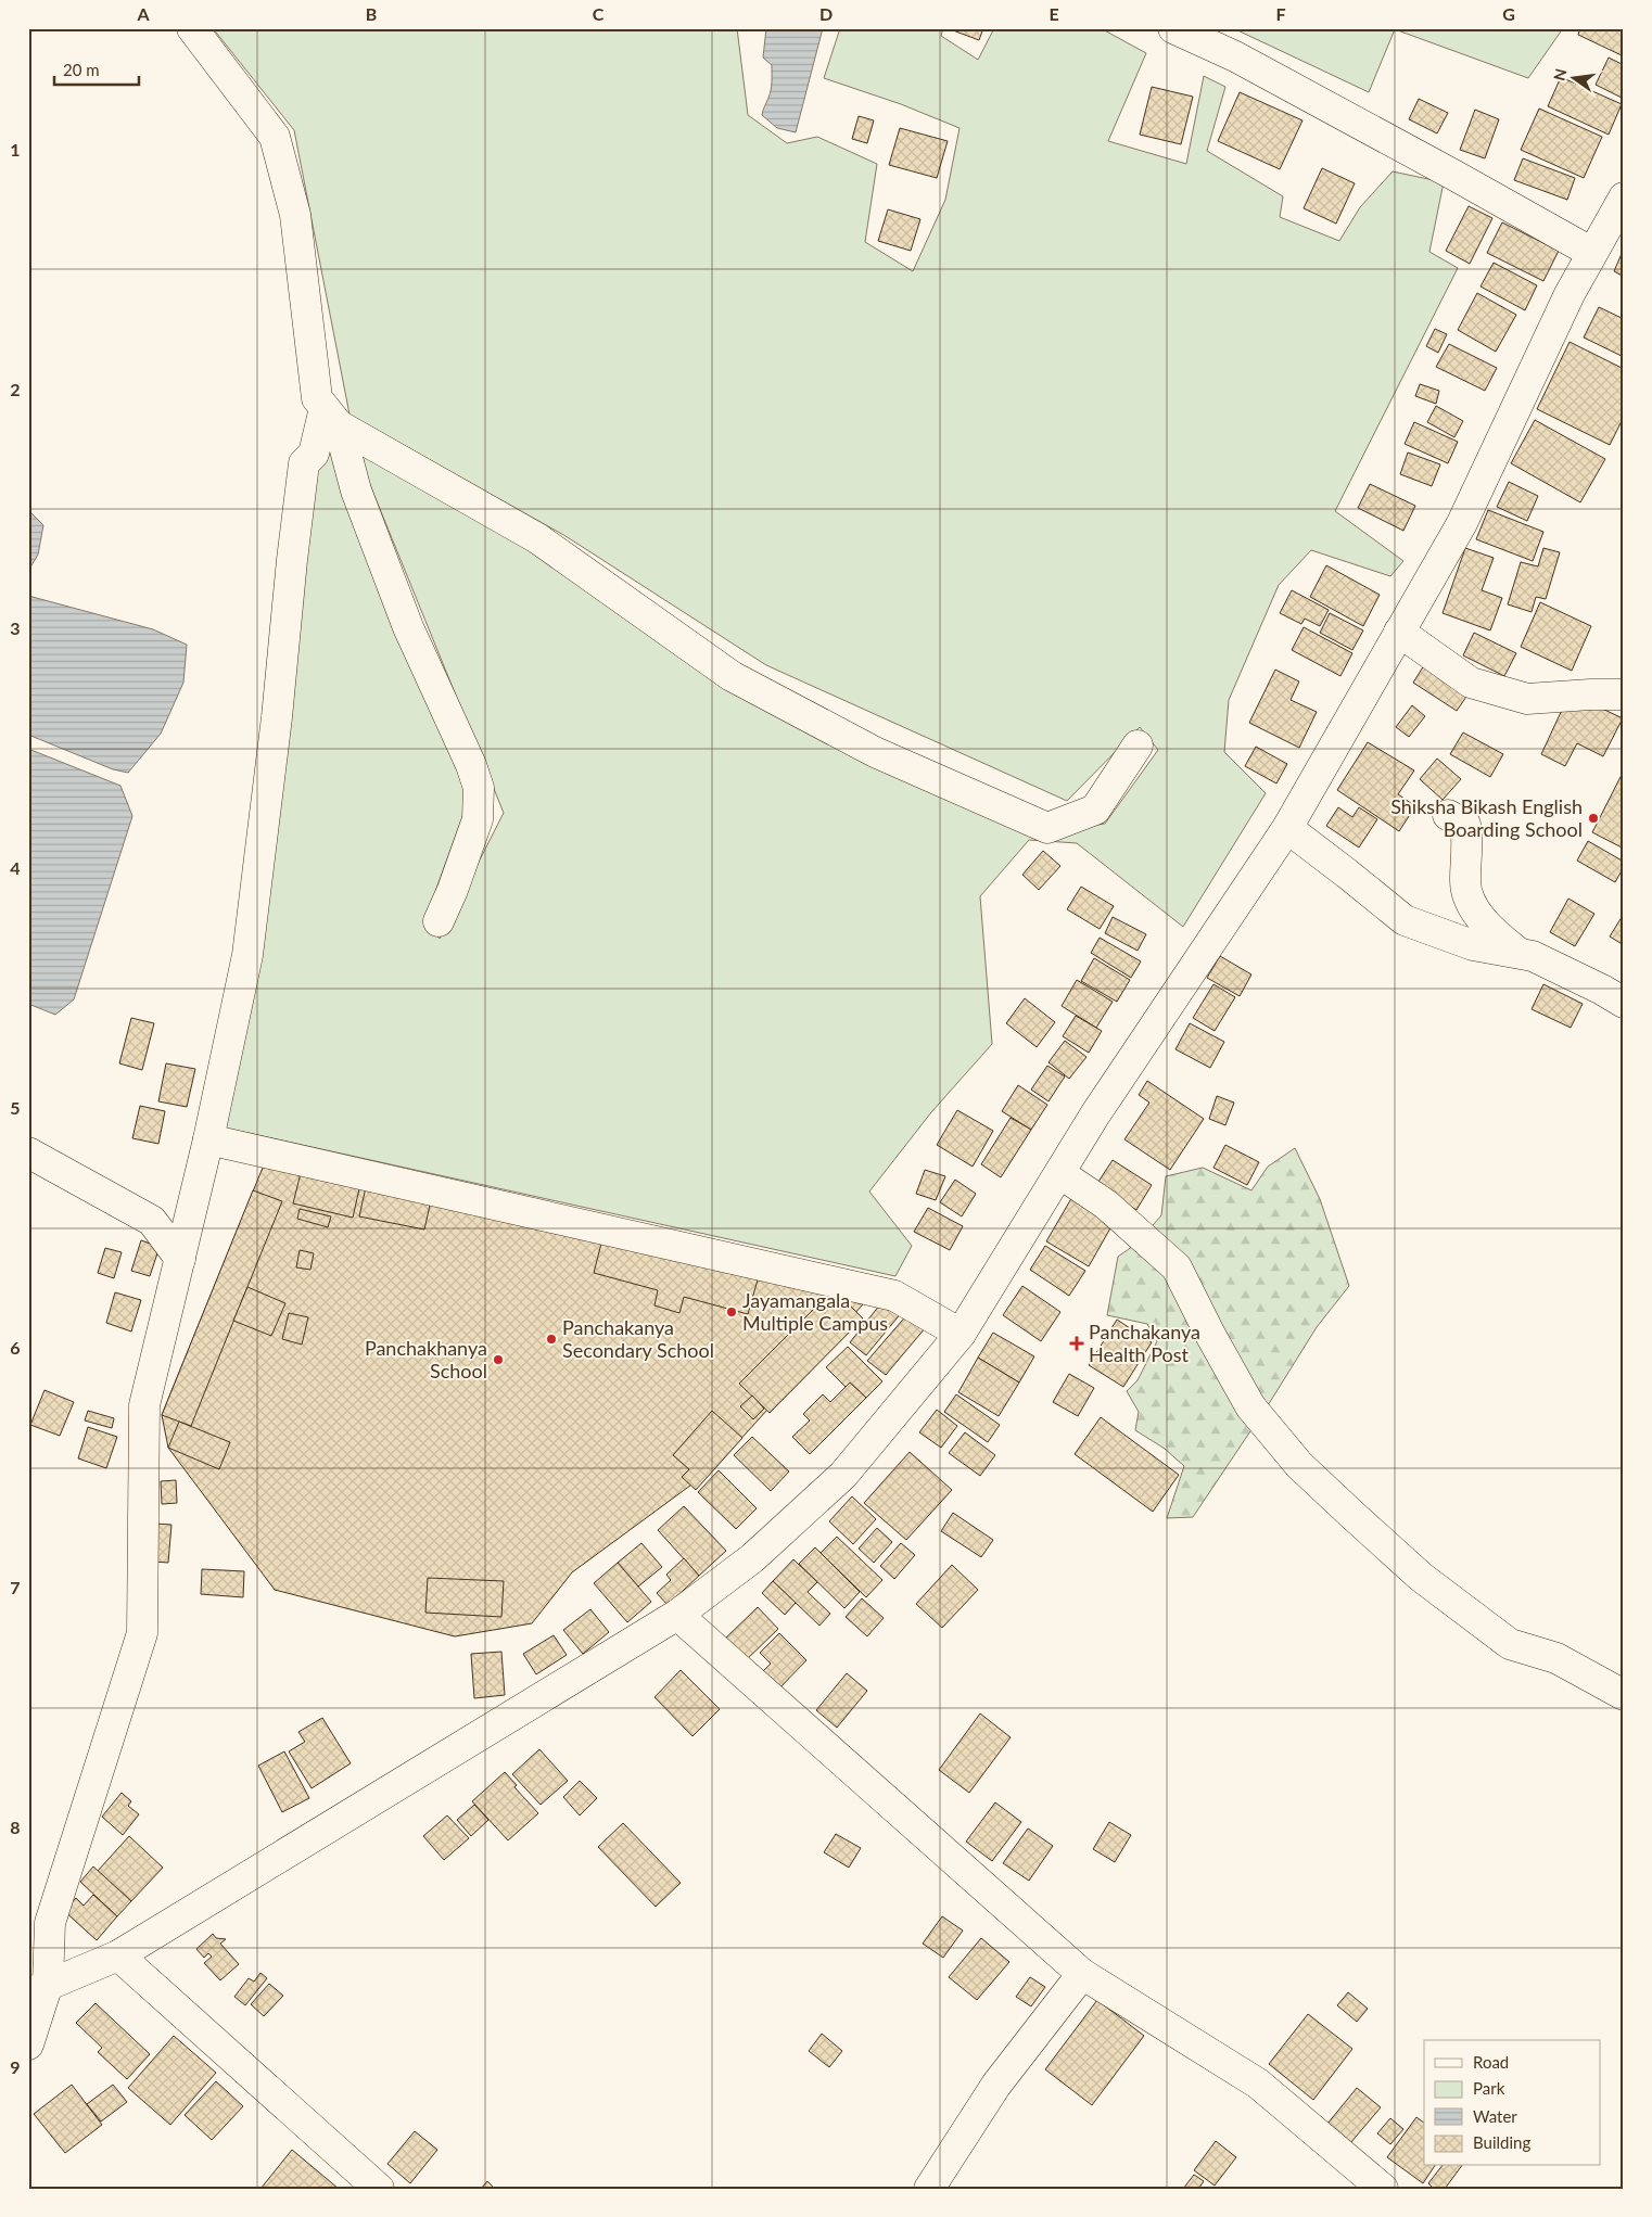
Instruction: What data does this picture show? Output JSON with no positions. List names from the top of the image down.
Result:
{
  "places": {
    "other": [
      "Shiksha Bikash English Boarding School",
      "Jayamangala Multiple Campus",
      "Panchakanya Secondary School",
      "Panchakhanya School"
    ],
    "health": ["Panchakanya Health Post"]
  },
  "legend": [
    "Road",
    "Park",
    "Water",
    "Building"
  ],
  "scale_bar": "20 m",
  "north": "left",
  "grid": {
    "columns": [
      "A",
      "B",
      "C",
      "D",
      "E",
      "F",
      "G"
    ],
    "rows": [
      "1",
      "2",
      "3",
      "4",
      "5",
      "6",
      "7",
      "8",
      "9"
    ]
  }
}
